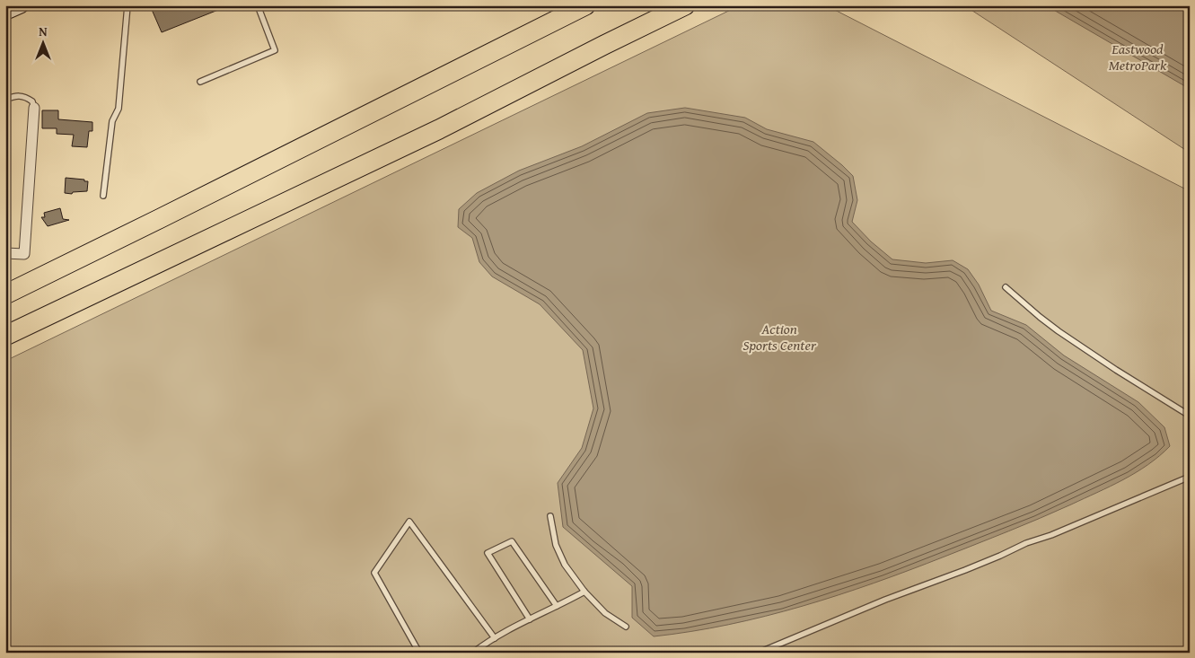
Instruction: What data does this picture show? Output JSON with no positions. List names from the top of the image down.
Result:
{
  "parks": ["Eastwood MetroPark", "Action Sports Center"],
  "north": "top"
}
